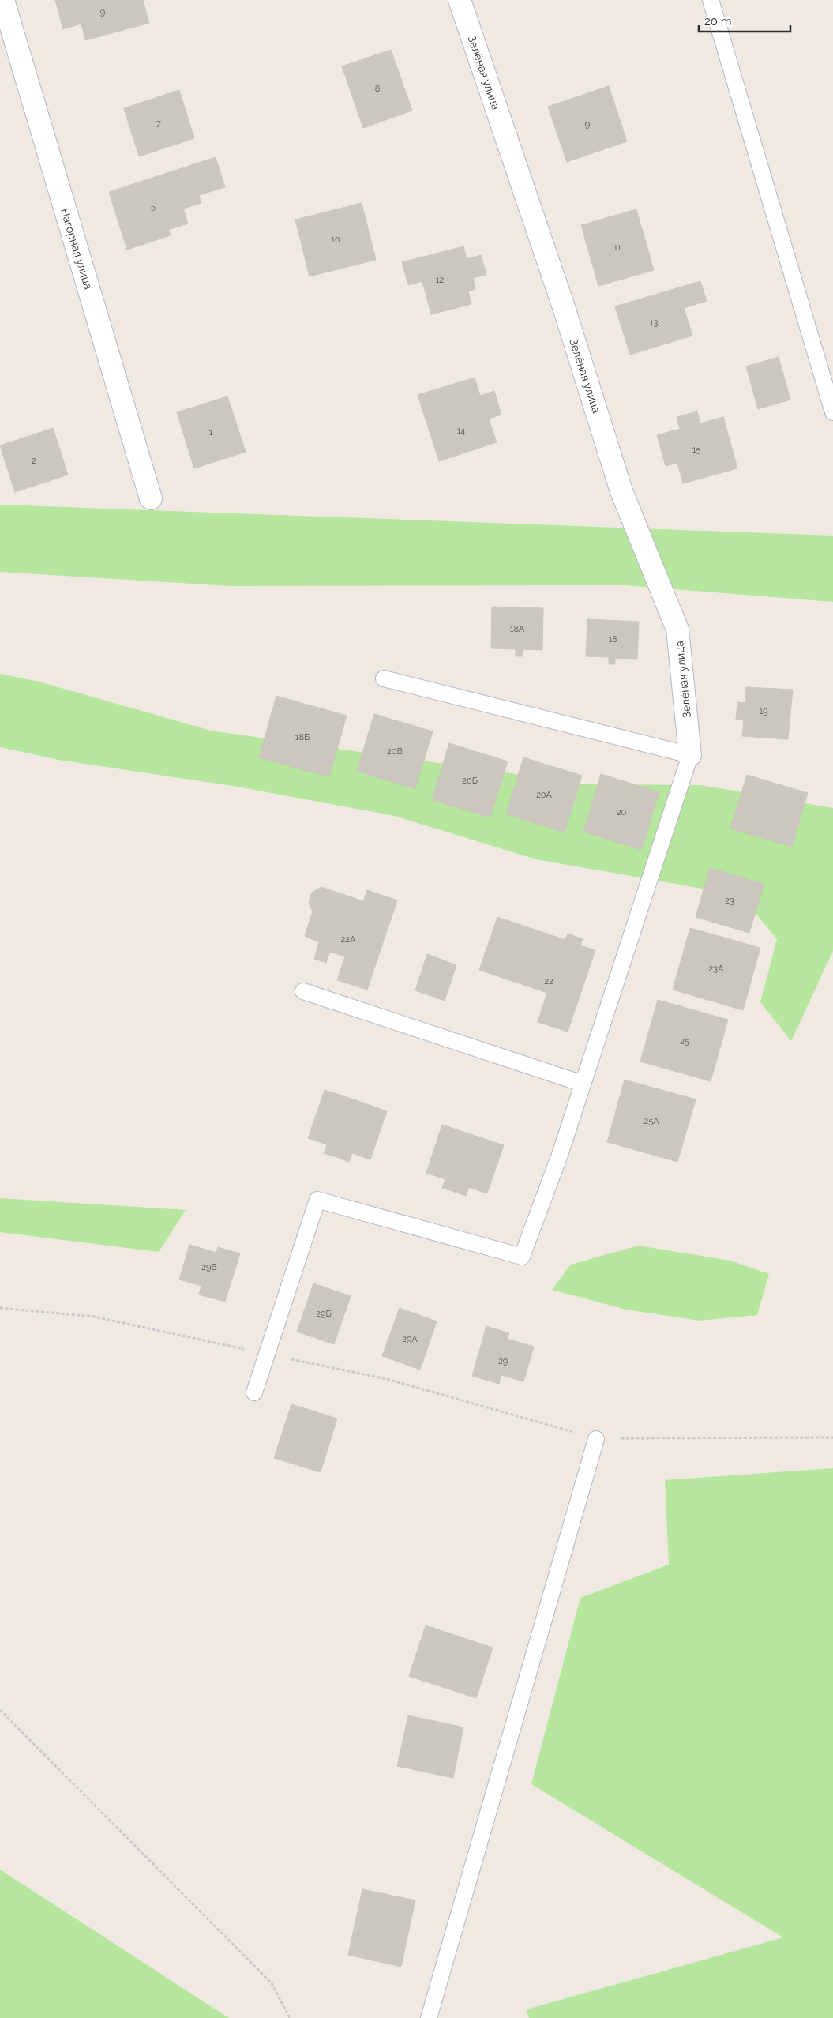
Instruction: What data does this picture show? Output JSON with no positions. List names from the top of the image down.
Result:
{
  "streets": {
    "street": ["Зелёная улица", "Нагорная улица"]
  },
  "house_numbers": [
    "9",
    "8",
    "7",
    "9",
    "5",
    "10",
    "11",
    "12",
    "13",
    "14",
    "1",
    "15",
    "2",
    "18А",
    "18",
    "19",
    "18Б",
    "20В",
    "20Б",
    "20А",
    "20",
    "23",
    "22А",
    "23А",
    "22",
    "25",
    "25А",
    "29В",
    "29Б",
    "29А",
    "29"
  ],
  "scale_bar": "20 m"
}
